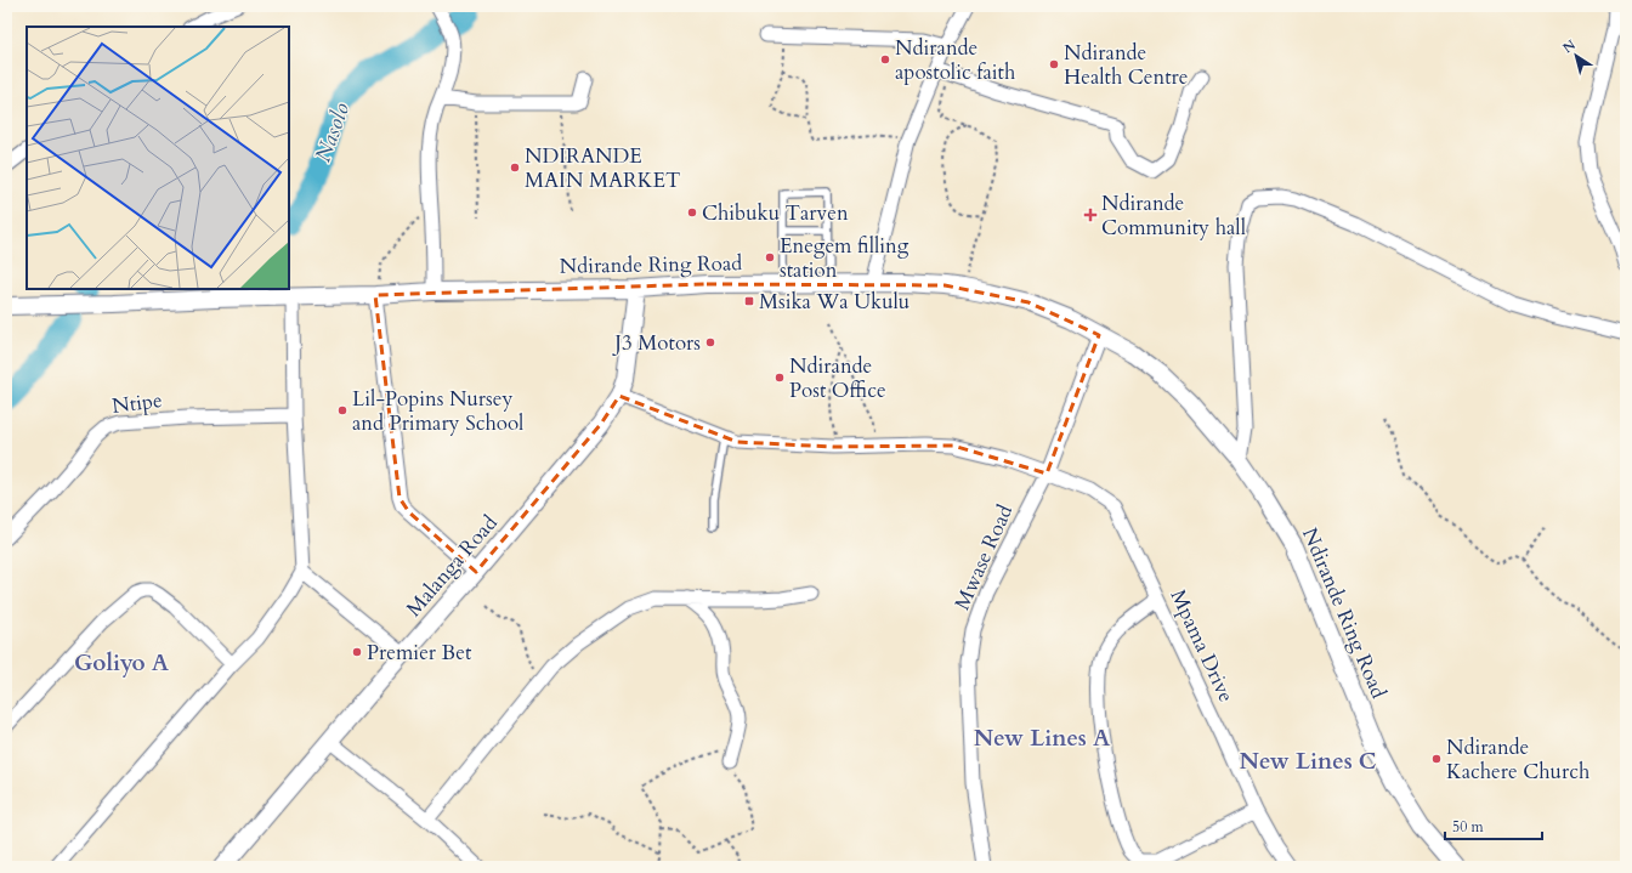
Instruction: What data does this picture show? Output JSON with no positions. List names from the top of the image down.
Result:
{
  "streets": {
    "street": [
      "Ndirande Ring Road",
      "Ntipe",
      "Mwase Road",
      "Malanga Road",
      "Mpama Drive"
    ]
  },
  "crossings": [
    ["Ndirande Ring Road", "Mwase Road"],
    ["Ndirande Ring Road", "Malanga Road"],
    ["Mwase Road", "Mpama Drive"],
    ["Malanga Road", "Mpama Drive"]
  ],
  "districts": ["Goliyo A", "New Lines A", "New Lines C"],
  "water": ["Nasolo"],
  "places": {
    "other": [
      "Ndirande apostolic faith",
      "Ndirande Health Centre",
      "NDIRANDE MAIN MARKET",
      "Chibuku Tarven",
      "Enegem filling station",
      "J3 Motors",
      "Ndirande Post Office",
      "Lil-Popins Nursey and Primary School",
      "Premier Bet",
      "Ndirande Kachere Church"
    ],
    "health": ["Ndirande Community hall"],
    "transit": ["Msika Wa Ukulu"]
  },
  "scale_bar": "50 m",
  "north": "top left"
}
